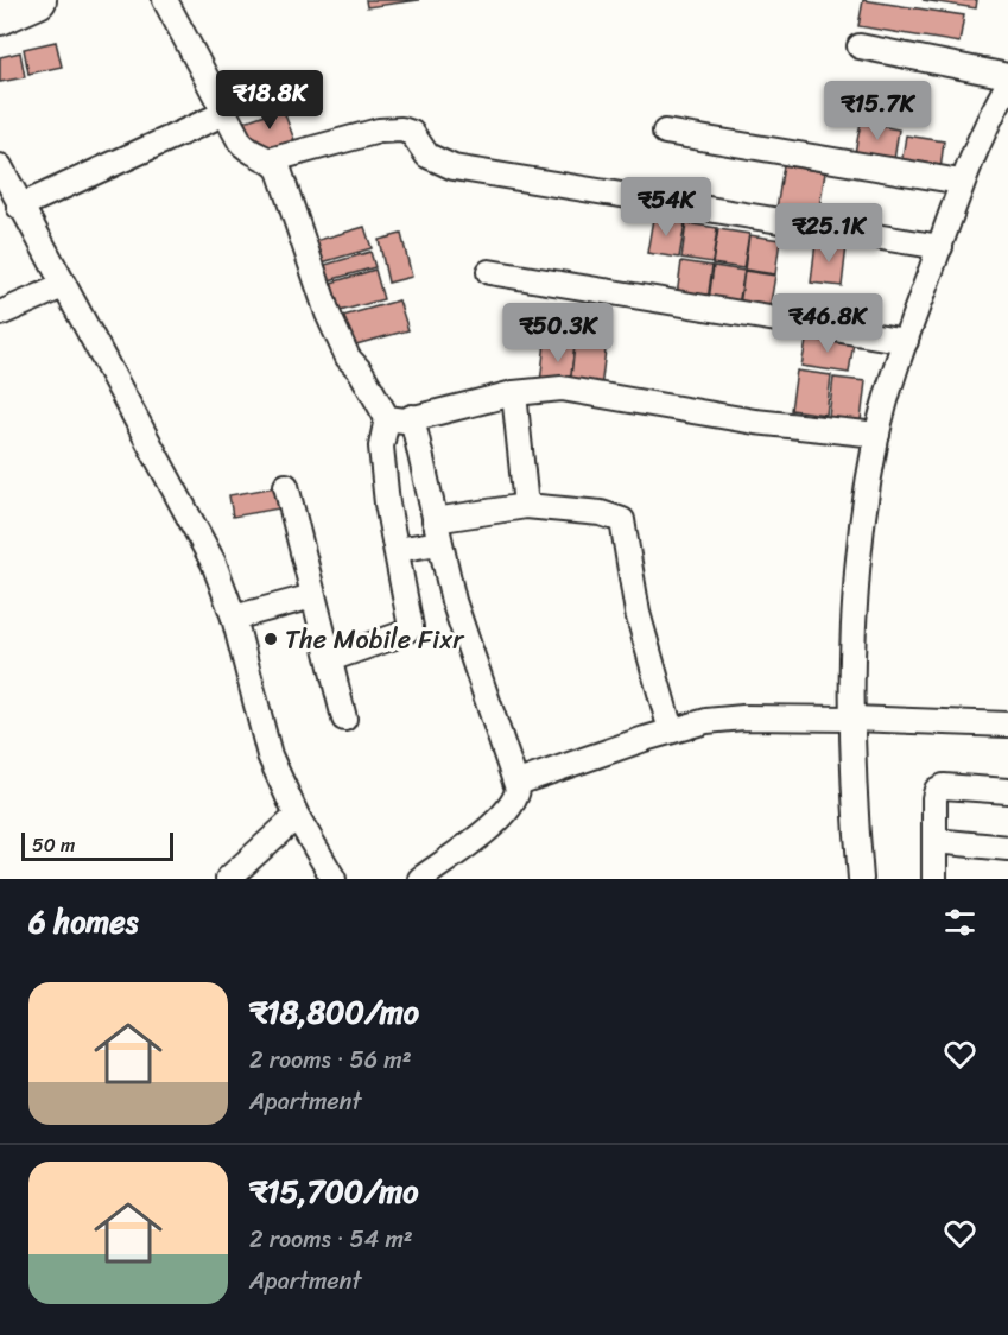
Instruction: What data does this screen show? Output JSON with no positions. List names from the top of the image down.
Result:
{
  "places": ["The Mobile Fixr"],
  "scale_bar": "50 m",
  "page": {
    "price": [
      "₹18.8K",
      "₹15.7K",
      "₹54K",
      "₹25.1K",
      "₹46.8K",
      "₹50.3K"
    ],
    "scale": "50 m",
    "heading": "6 homes",
    "list": [
      {
        "name": "₹18,800/mo",
        "note": "2 rooms · 56 m² · Apartment"
      },
      {
        "name": "₹15,700/mo",
        "note": "2 rooms · 54 m² · Apartment"
      }
    ]
  }
}
